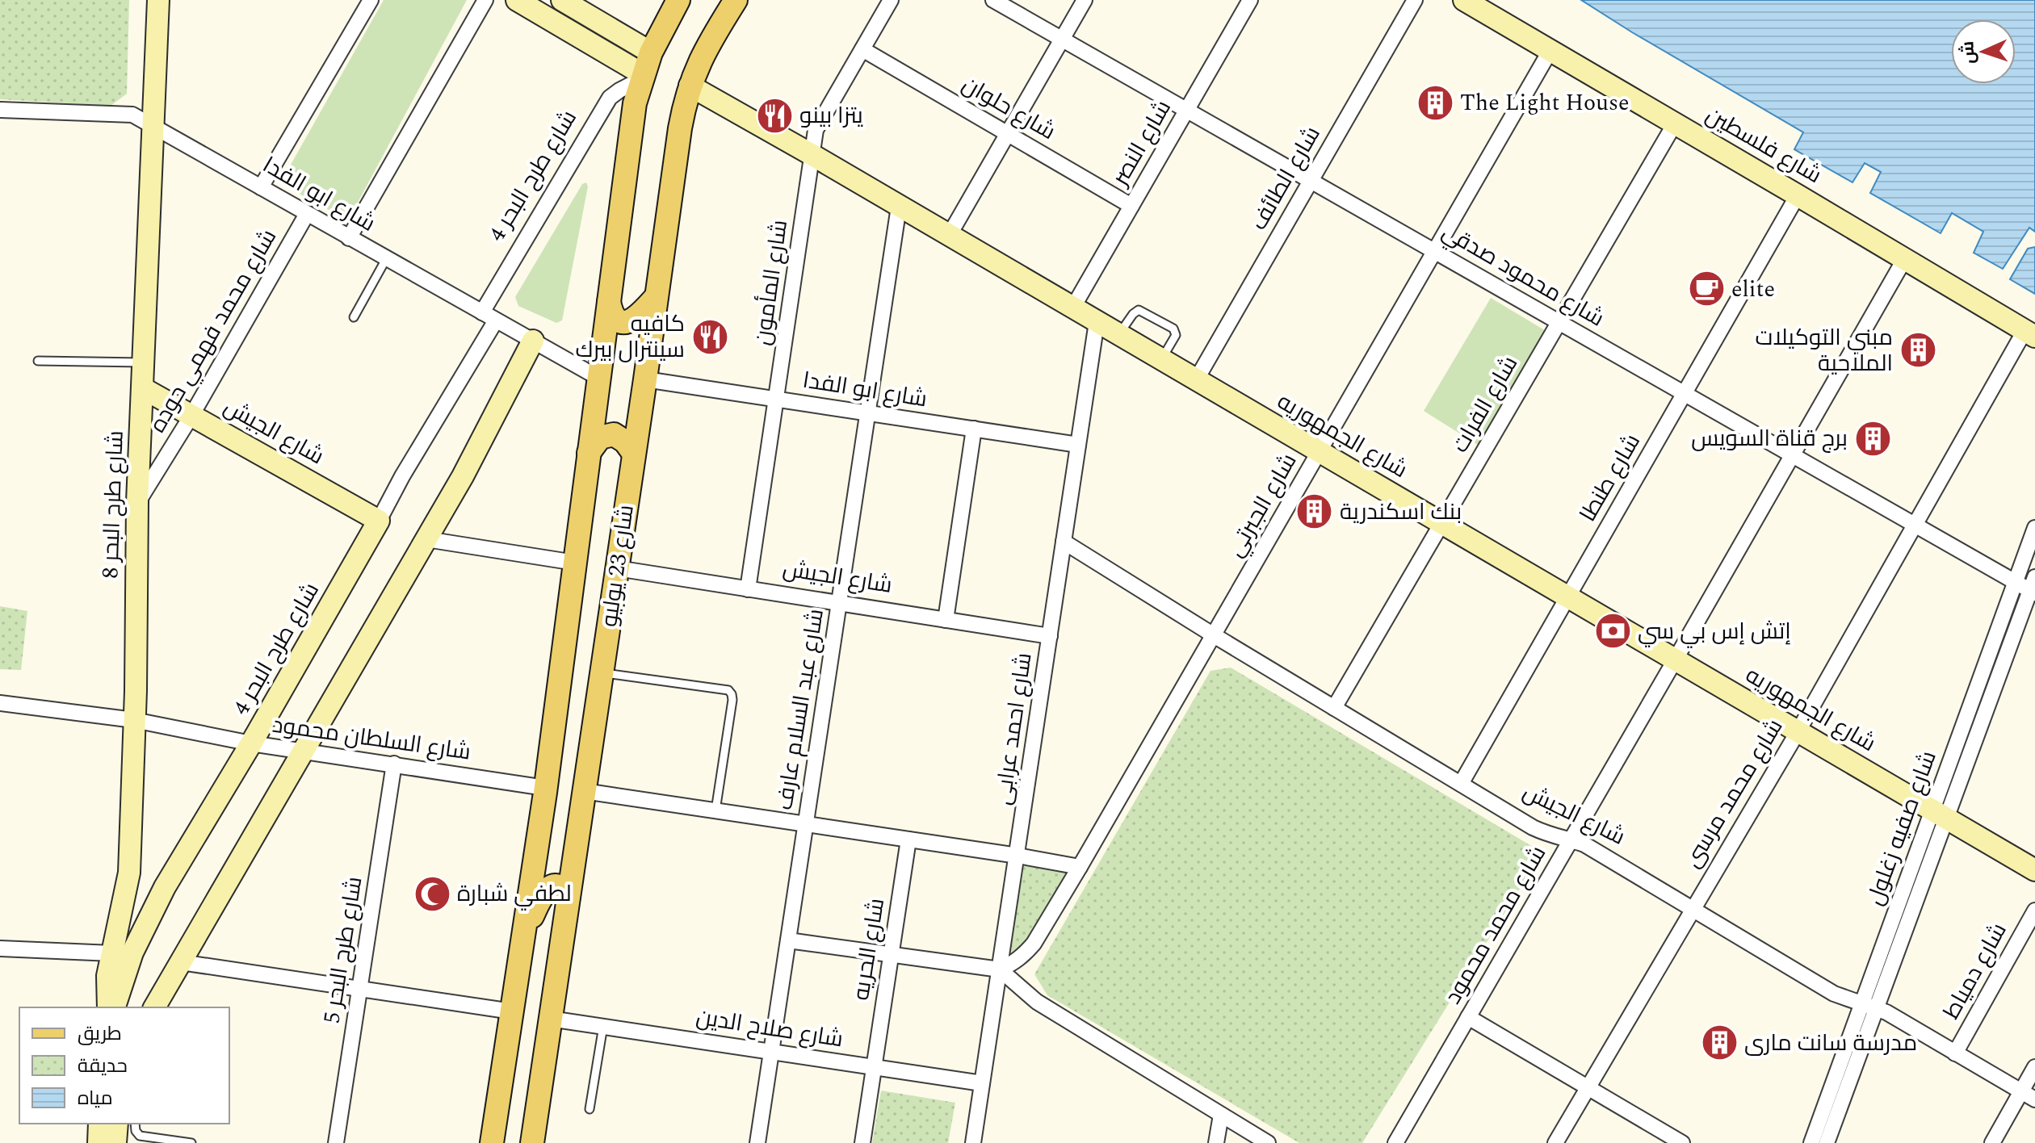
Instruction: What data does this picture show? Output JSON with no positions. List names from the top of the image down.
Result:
{
  "streets": {
    "main road": ["شارع 23 يوليو"],
    "street": [
      "شارع حلوان",
      "شارع النصر",
      "شارع فلسطين",
      "شارع طرح البحر 4",
      "شارع الطائف",
      "شارع ابو الفدا",
      "شارع محمود صدقي",
      "شارع المأمون",
      "شارع محمد فهمي حوده",
      "شارع الفرات",
      "شارع الجيش",
      "شارع الجمهوريه",
      "شارع طنطا",
      "شارع طرح البحر 8",
      "شارع الجبرتي",
      "شارع عبد السلام عارف",
      "شارع احمد عرابى",
      "شارع السلطان محمود",
      "شارع محمد مرسى",
      "شارع صفيه زغلول",
      "شارع محمد محمود",
      "شارع الحريه",
      "شارع طرح البحر 5",
      "شارع دمياط",
      "شارع صلاح الدين"
    ]
  },
  "crossings": [
    ["شارع حلوان", "شارع النصر"],
    ["شارع حلوان", "شارع المأمون"],
    ["شارع النصر", "شارع محمود صدقي"],
    ["شارع النصر", "شارع الجمهوريه"],
    ["شارع فلسطين", "شارع الفرات"],
    ["شارع فلسطين", "شارع طنطا"],
    ["شارع فلسطين", "شارع الجبرتي"],
    ["شارع فلسطين", "شارع محمد مرسى"],
    ["شارع فلسطين", "شارع محمد محمود"],
    ["شارع طرح البحر 4", "شارع ابو الفدا"],
    ["شارع طرح البحر 4", "شارع الجيش"],
    ["شارع طرح البحر 4", "شارع 23 يوليو"],
    ["شارع طرح البحر 4", "شارع السلطان محمود"],
    ["شارع الطائف", "شارع محمود صدقي"],
    ["شارع الطائف", "شارع الجمهوريه"],
    ["شارع ابو الفدا", "شارع المأمون"],
    ["شارع ابو الفدا", "شارع محمد فهمي حوده"],
    ["شارع ابو الفدا", "شارع طرح البحر 8"],
    ["شارع ابو الفدا", "شارع 23 يوليو"],
    ["شارع ابو الفدا", "شارع عبد السلام عارف"],
    ["شارع ابو الفدا", "شارع احمد عرابى"],
    ["شارع محمود صدقي", "شارع الفرات"],
    ["شارع محمود صدقي", "شارع طنطا"],
    ["شارع محمود صدقي", "شارع الجبرتي"],
    ["شارع محمود صدقي", "شارع محمد مرسى"],
    ["شارع محمود صدقي", "شارع صفيه زغلول"],
    ["شارع محمود صدقي", "شارع محمد محمود"],
    ["شارع المأمون", "شارع الجيش"],
    ["شارع المأمون", "شارع الجمهوريه"],
    ["شارع محمد فهمي حوده", "شارع الجيش"],
    ["شارع محمد فهمي حوده", "شارع طرح البحر 8"],
    ["شارع الفرات", "شارع الجيش"],
    ["شارع الفرات", "شارع الجمهوريه"],
    ["شارع الجيش", "شارع طنطا"],
    ["شارع الجيش", "شارع طرح البحر 8"],
    ["شارع الجيش", "شارع الجبرتي"],
    ["شارع الجيش", "شارع 23 يوليو"],
    ["شارع الجيش", "شارع عبد السلام عارف"],
    ["شارع الجيش", "شارع احمد عرابى"],
    ["شارع الجيش", "شارع محمد مرسى"],
    ["شارع الجيش", "شارع صفيه زغلول"],
    ["شارع الجيش", "شارع محمد محمود"],
    ["شارع الجيش", "شارع دمياط"],
    ["شارع الجمهوريه", "شارع طنطا"],
    ["شارع الجمهوريه", "شارع الجبرتي"],
    ["شارع الجمهوريه", "شارع 23 يوليو"],
    ["شارع الجمهوريه", "شارع عبد السلام عارف"],
    ["شارع الجمهوريه", "شارع احمد عرابى"],
    ["شارع الجمهوريه", "شارع محمد مرسى"],
    ["شارع الجمهوريه", "شارع صفيه زغلول"],
    ["شارع الجمهوريه", "شارع محمد محمود"],
    ["شارع طرح البحر 8", "شارع السلطان محمود"],
    ["شارع الجبرتي", "شارع احمد عرابى"],
    ["شارع 23 يوليو", "شارع السلطان محمود"],
    ["شارع 23 يوليو", "شارع صلاح الدين"],
    ["شارع عبد السلام عارف", "شارع صلاح الدين"],
    ["شارع احمد عرابى", "شارع صلاح الدين"],
    ["شارع السلطان محمود", "شارع طرح البحر 5"],
    ["شارع الحريه", "شارع صلاح الدين"]
  ],
  "places": {
    "building": [
      "The Light House",
      "مبني التوكيلات الملاحية",
      "برج قناة السويس",
      "بنك اسكندرية",
      "مدرسة سانت مارى"
    ],
    "restaurant": ["يتزا بينو", "كافيه سينترال بيرك"],
    "cafe": ["elite"],
    "bank": ["إتش إس بي سي"],
    "mosque": ["لطفي شبارة"]
  },
  "legend": ["طريق", "حديقة", "مياه"],
  "north": "left"
}
